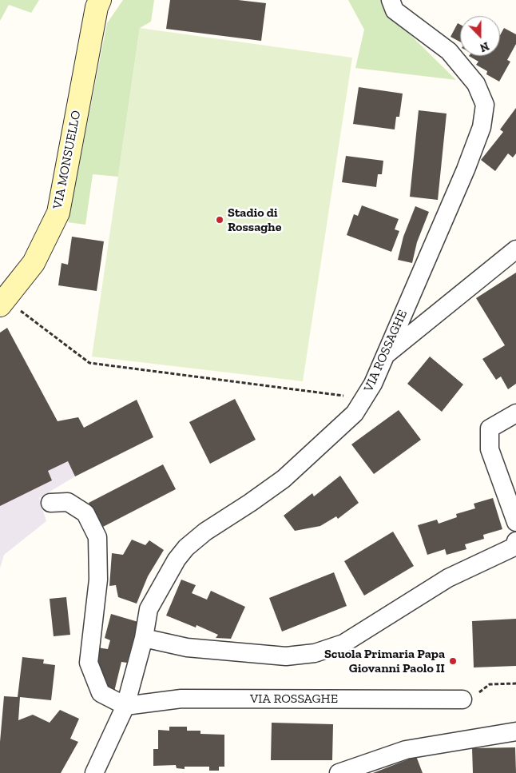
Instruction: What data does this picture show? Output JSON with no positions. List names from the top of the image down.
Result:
{
  "streets": {
    "main road": ["VIA MONSUELLO"],
    "street": ["VIA ROSSAGHE"]
  },
  "places": ["Stadio di Rossaghe", "Scuola Primaria Papa Giovanni Paolo II"],
  "north": "bottom"
}
